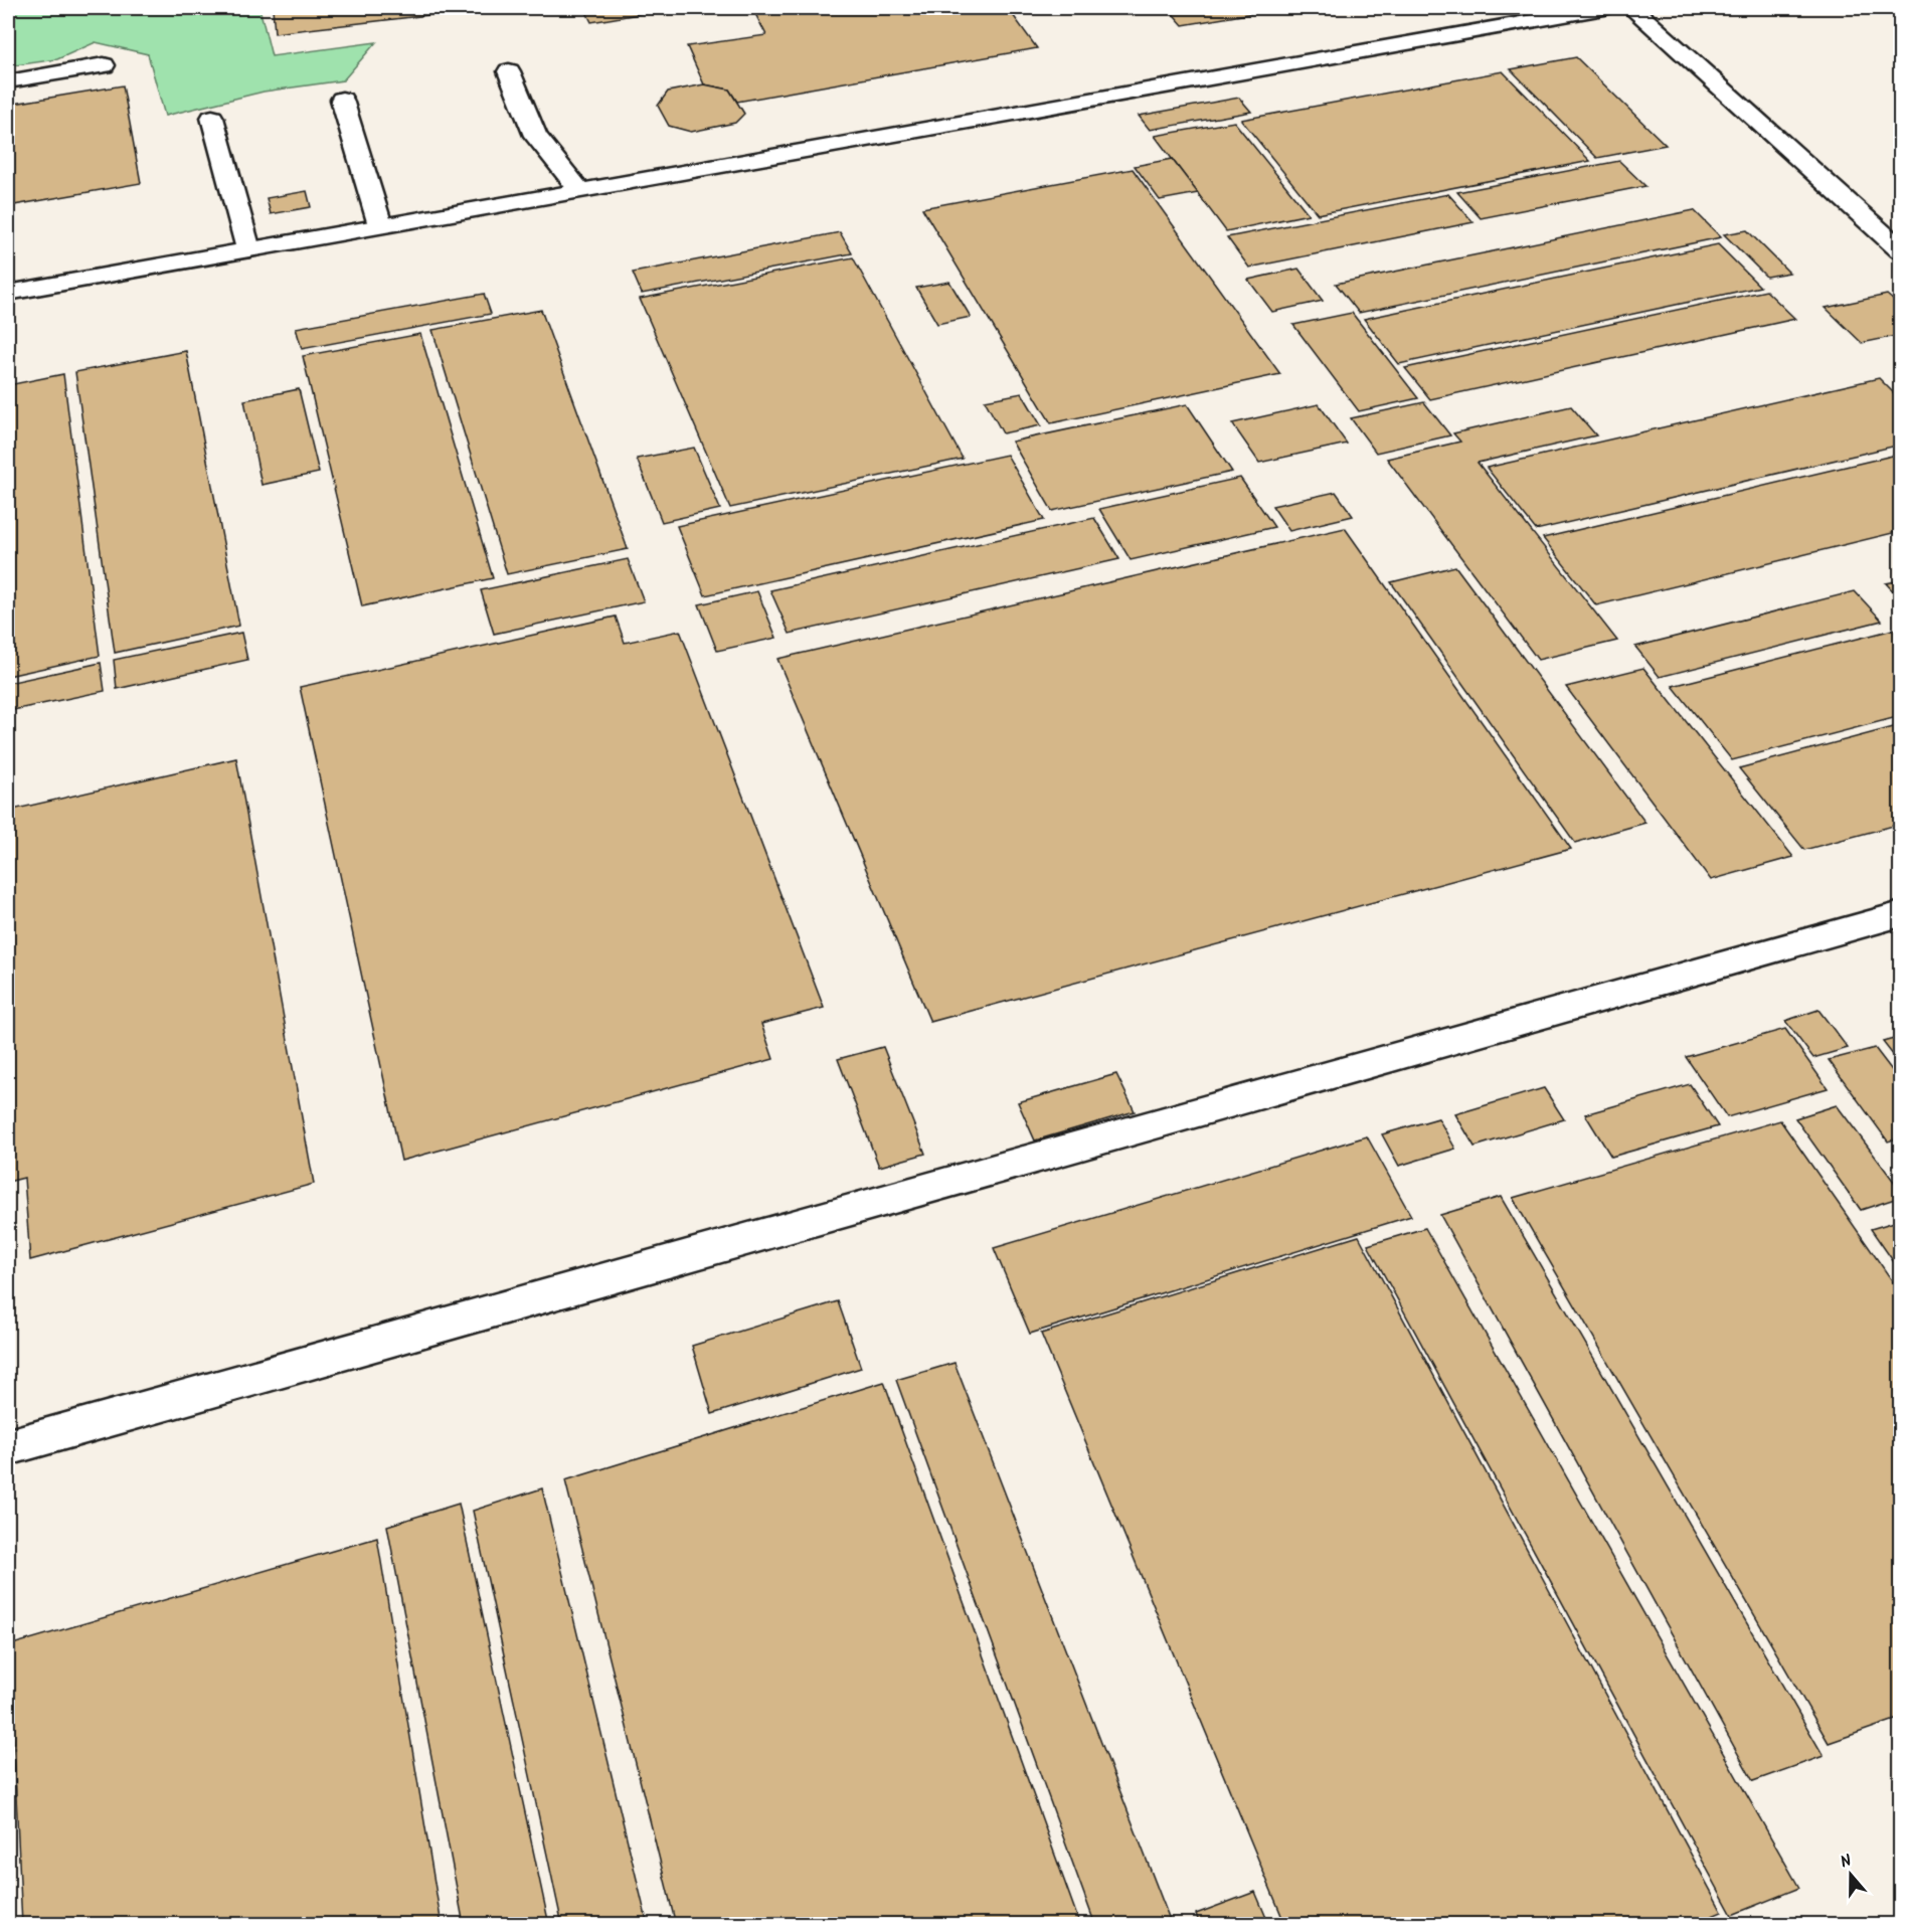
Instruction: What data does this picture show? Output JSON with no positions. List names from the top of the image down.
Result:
{
  "north": "top"
}
